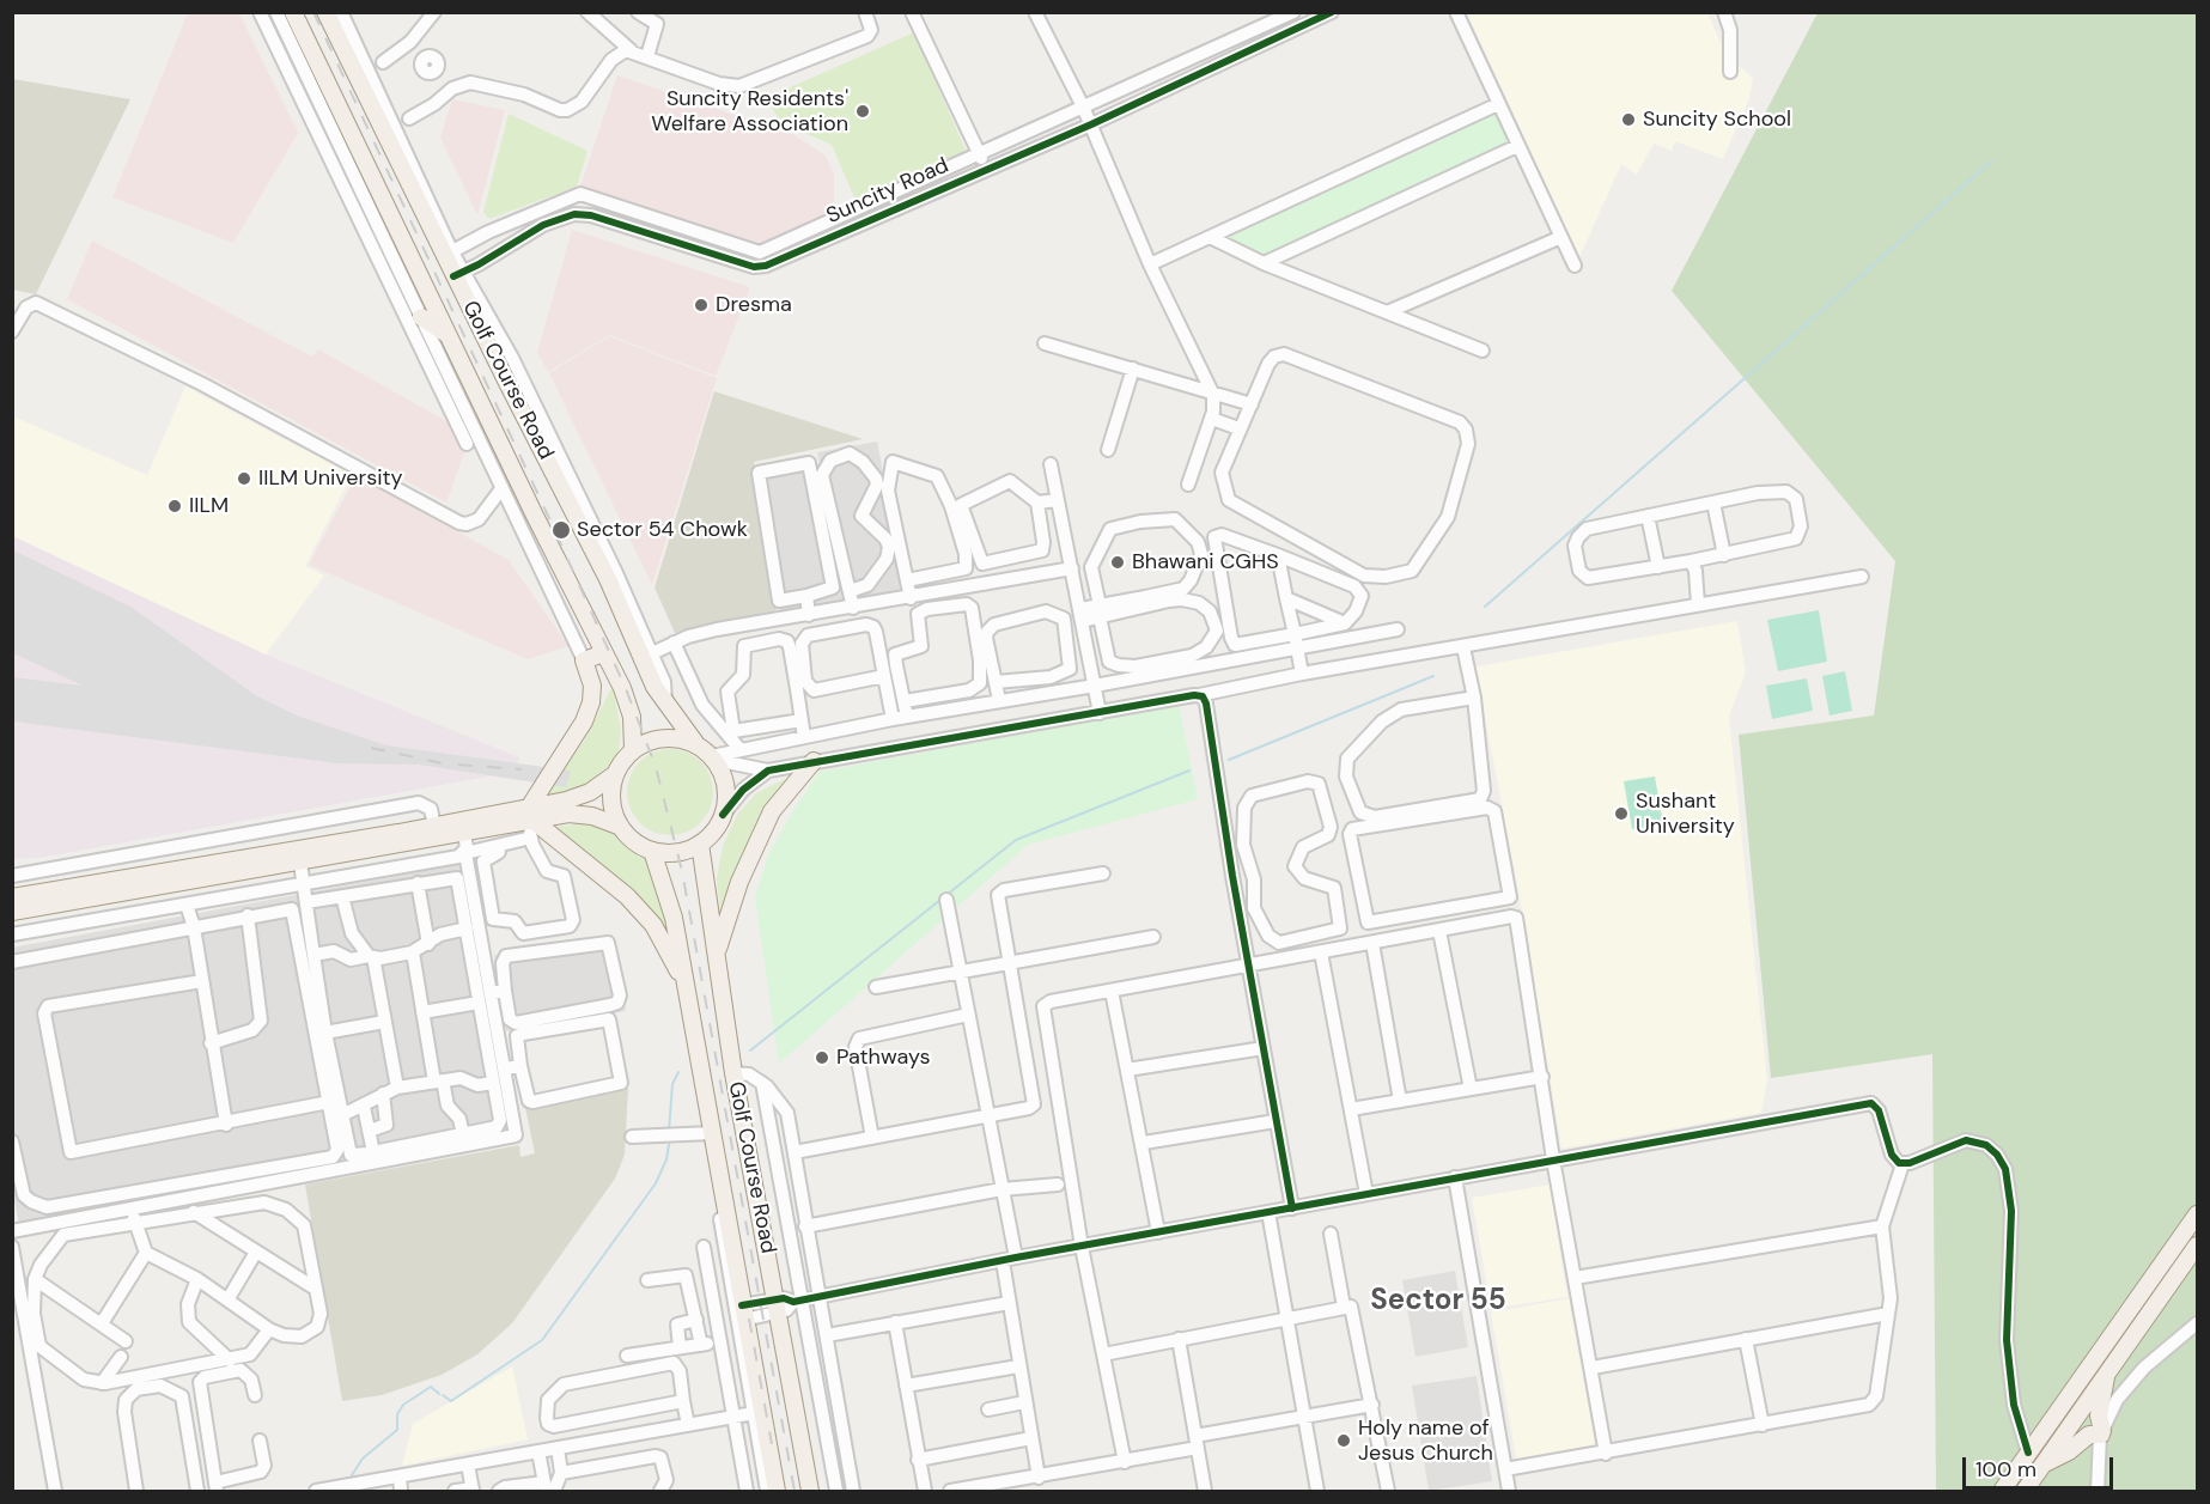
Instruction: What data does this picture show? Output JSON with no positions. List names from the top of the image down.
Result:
{
  "streets": {
    "main road": ["Golf Course Road"],
    "street": ["Suncity Road"]
  },
  "crossings": [
    ["Suncity Road", "Golf Course Road"]
  ],
  "districts": ["Sector 55"],
  "places": [
    "Suncity Residents' Welfare Association",
    "Suncity School",
    "Dresma",
    "IILM University",
    "IILM",
    "Sector 54 Chowk",
    "Bhawani CGHS",
    "Sushant University",
    "Pathways",
    "Holy name of Jesus Church"
  ],
  "scale_bar": "100 m"
}
